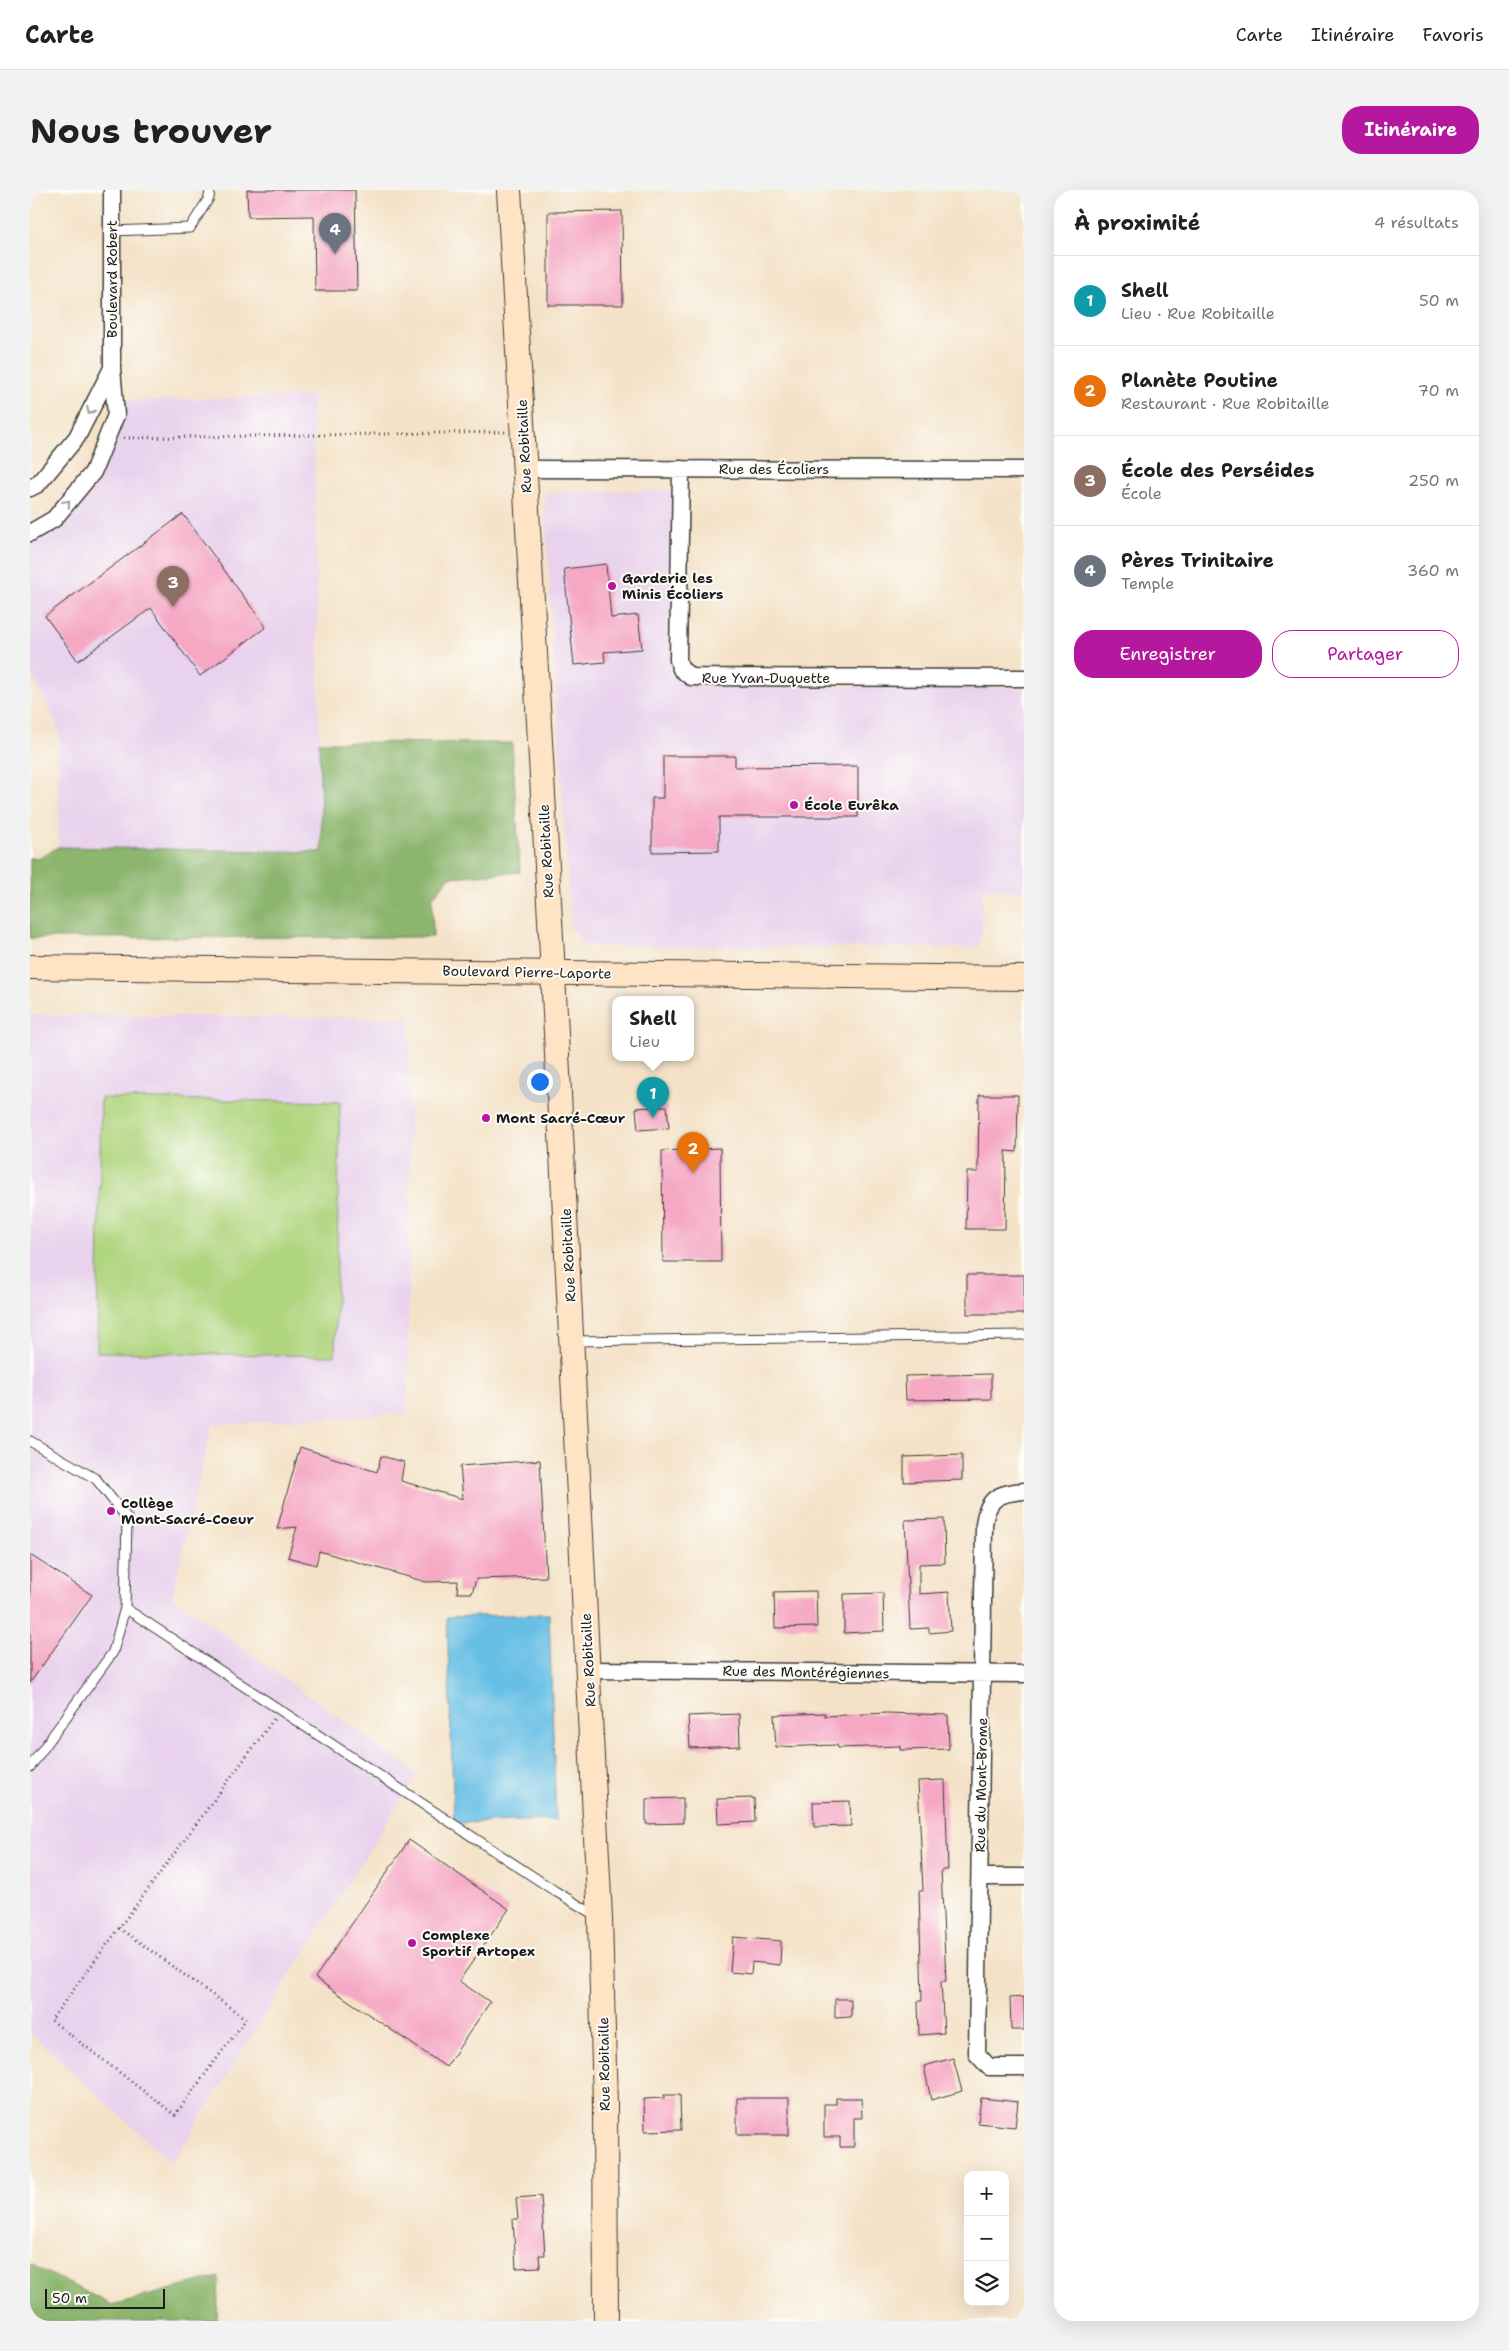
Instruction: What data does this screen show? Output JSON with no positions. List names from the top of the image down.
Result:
{
  "streets": {
    "street": [
      "Boulevard Robert",
      "Rue Robitaille",
      "Rue des Écoliers",
      "Rue Yvan-Duquette",
      "Boulevard Pierre-Laporte",
      "Rue des Montérégiennes",
      "Rue du Mont-Brome"
    ]
  },
  "crossings": [
    ["Rue Robitaille", "Rue des Écoliers"],
    ["Rue Robitaille", "Boulevard Pierre-Laporte"],
    ["Rue Robitaille", "Rue des Montérégiennes"],
    ["Rue des Écoliers", "Rue Yvan-Duquette"],
    ["Rue des Montérégiennes", "Rue du Mont-Brome"]
  ],
  "places": [
    "Garderie les Minis Écoliers",
    "École Eurêka",
    "Mont Sacré-Cœur",
    "Collège Mont-Sacré-Coeur",
    "Complexe Sportif Artopex"
  ],
  "scale_bar": "50 m",
  "page": {
    "header": "Carte",
    "nav": ["Carte", "Itinéraire", "Favoris"],
    "buttons": [
      "Itinéraire",
      ["Enregistrer", "Partager"]
    ],
    "title": "Nous trouver",
    "heading": ["À proximité", "4 résultats"],
    "pins": [
      "4",
      "3",
      "1",
      "2"
    ],
    "list": [
      {
        "mark": "1",
        "name": "Shell",
        "note": "Lieu · Rue Robitaille",
        "value": "50 m"
      },
      {
        "mark": "2",
        "name": "Planète Poutine",
        "note": "Restaurant · Rue Robitaille",
        "value": "70 m"
      },
      {
        "mark": "3",
        "name": "École des Perséides",
        "note": "École",
        "value": "250 m"
      },
      {
        "mark": "4",
        "name": "Pères Trinitaire",
        "note": "Temple",
        "value": "360 m"
      }
    ],
    "popup": ["Shell", "Lieu"],
    "map_buttons": ["+", "−"],
    "scale": "50 m"
  }
}
